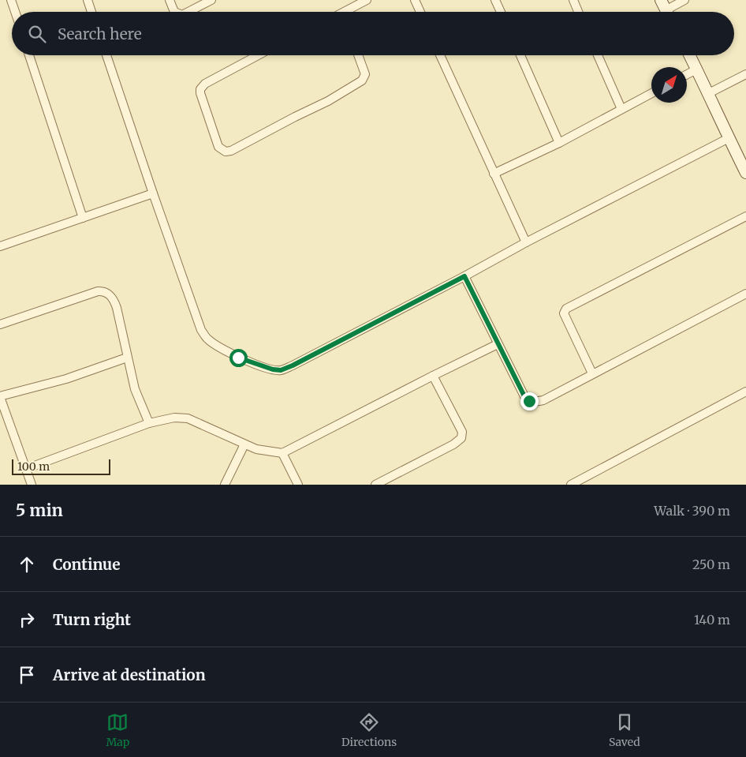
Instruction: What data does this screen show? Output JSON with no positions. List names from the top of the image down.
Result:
{
  "scale_bar": "100 m",
  "north": "top right",
  "page": {
    "search": "Search here",
    "scale": "100 m",
    "heading": ["5 min", "Walk · 390 m"],
    "list": [
      ["Continue", "250 m"],
      ["Turn right", "140 m"],
      "Arrive at destination"
    ],
    "nav": ["Map", "Directions", "Saved"]
  }
}
